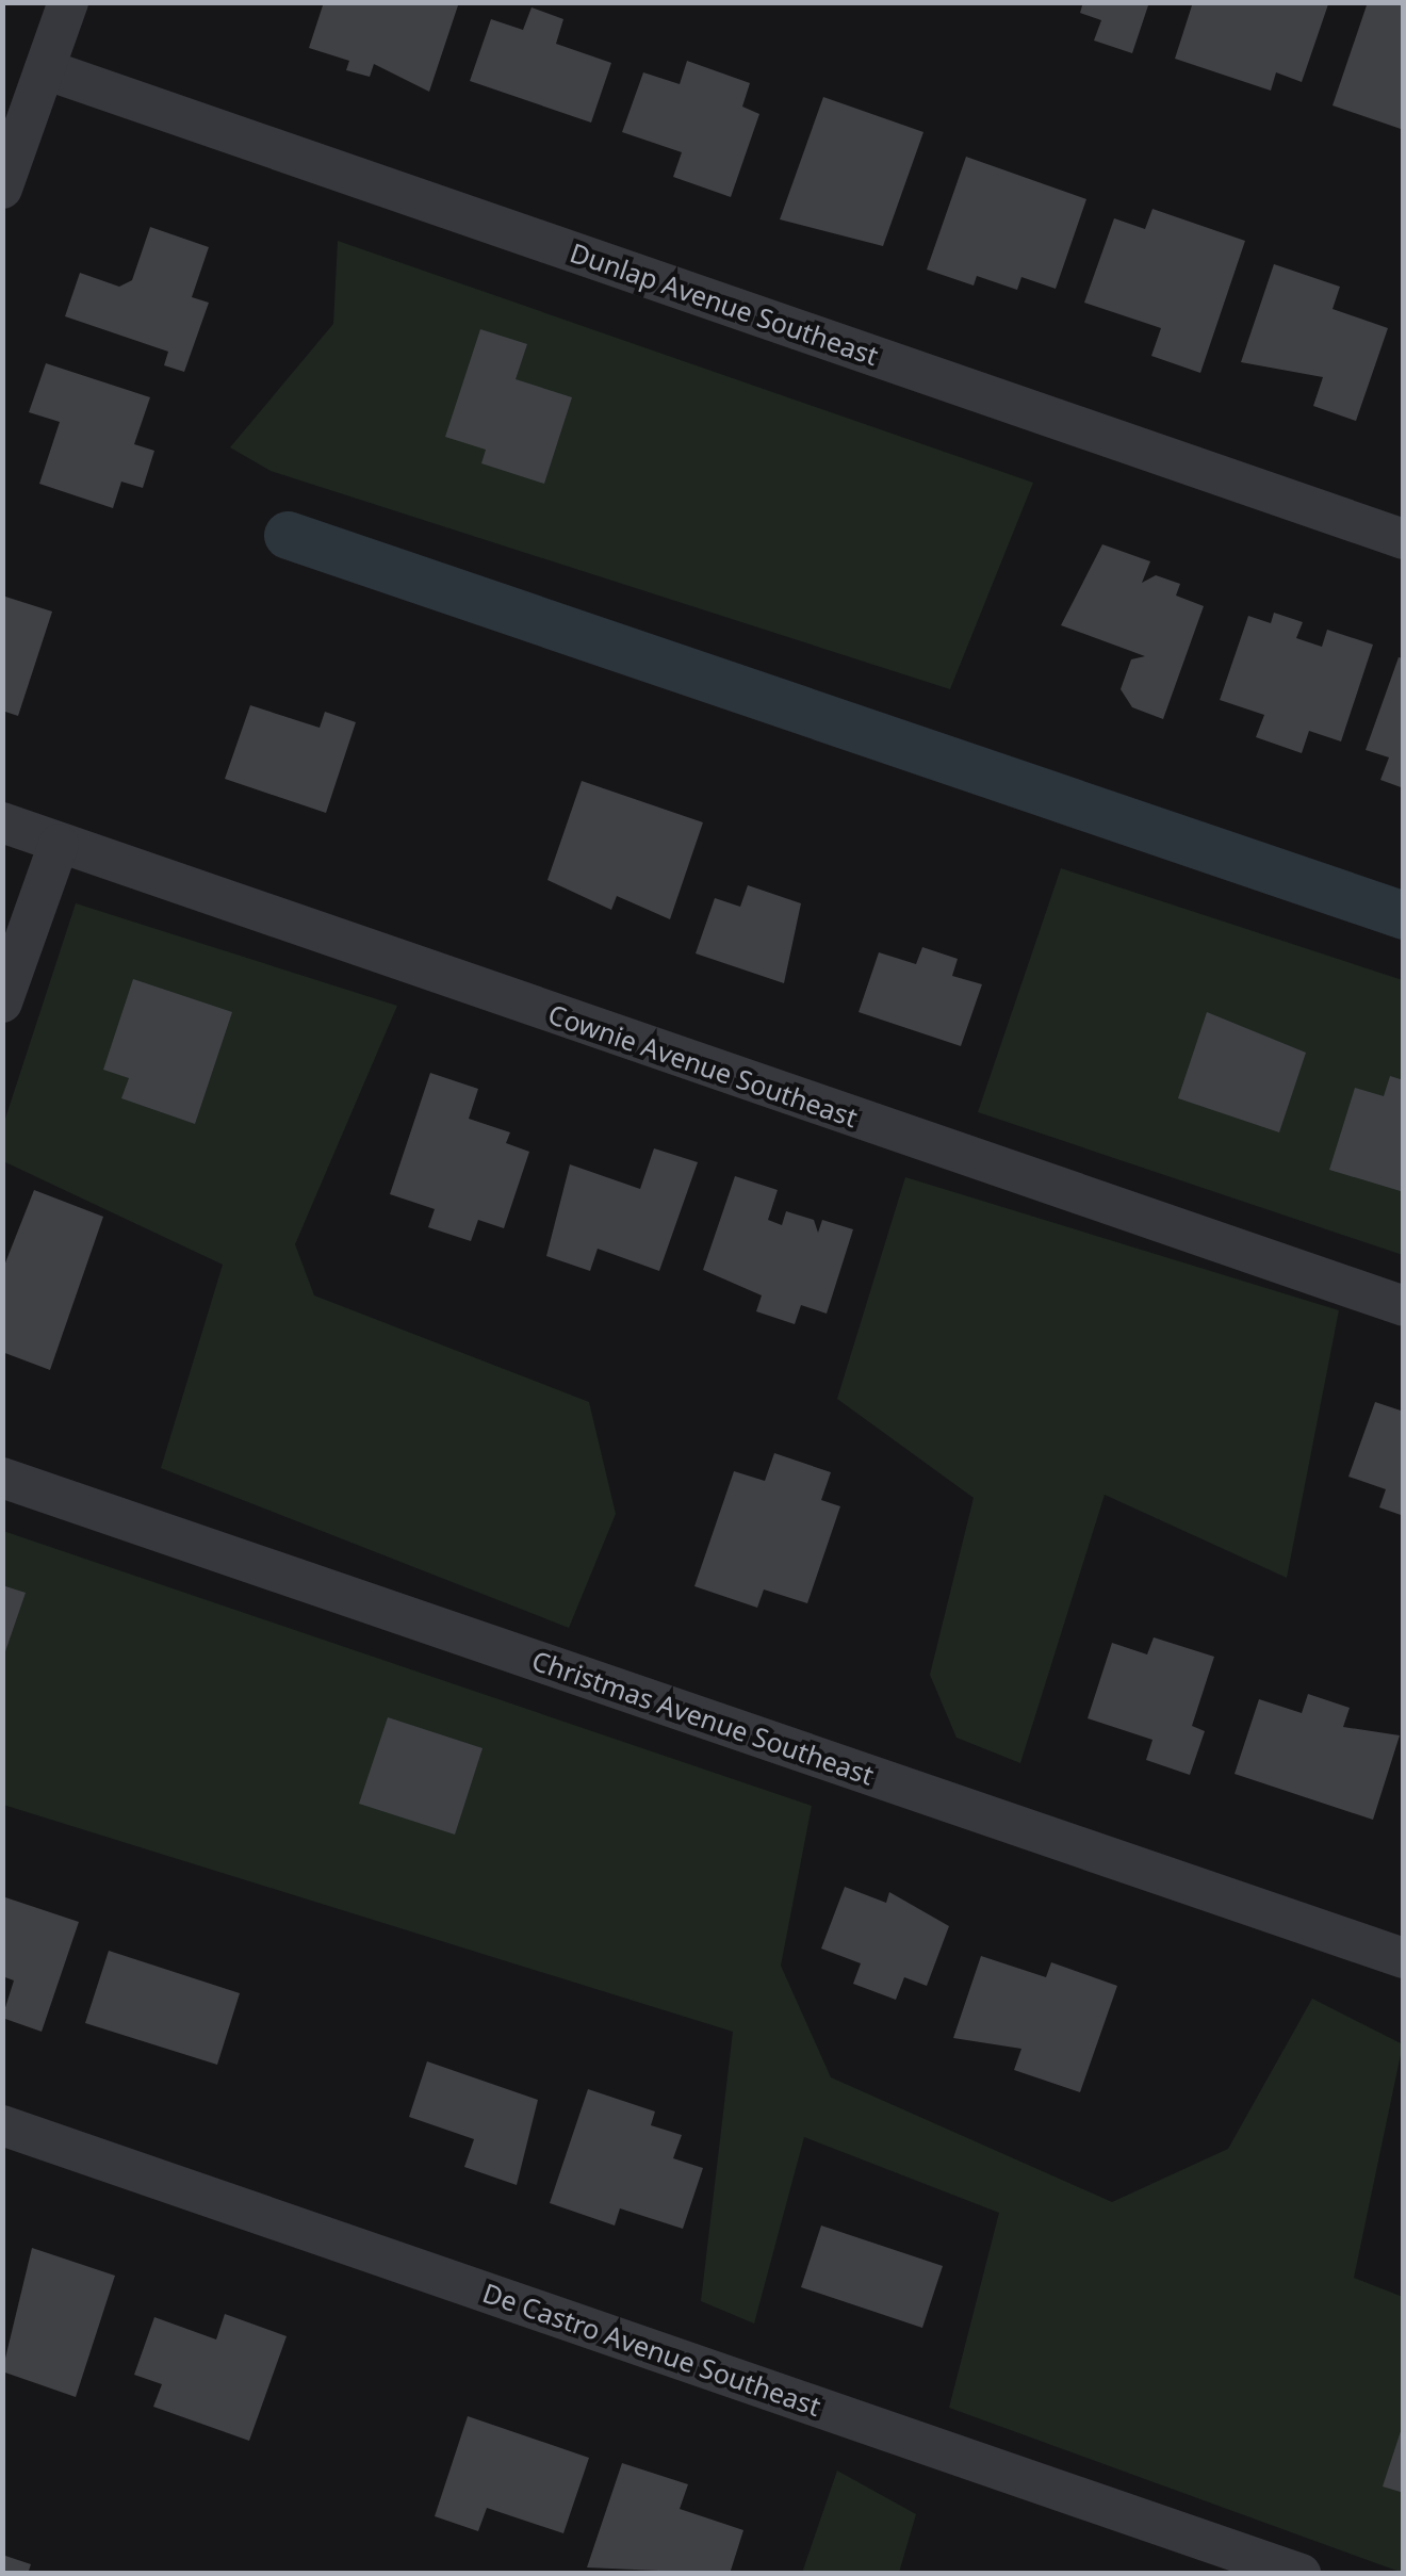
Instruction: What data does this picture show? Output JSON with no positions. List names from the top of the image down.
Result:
{
  "streets": {
    "street": [
      "Dunlap Avenue Southeast",
      "Cownie Avenue Southeast",
      "Christmas Avenue Southeast",
      "De Castro Avenue Southeast"
    ]
  }
}
